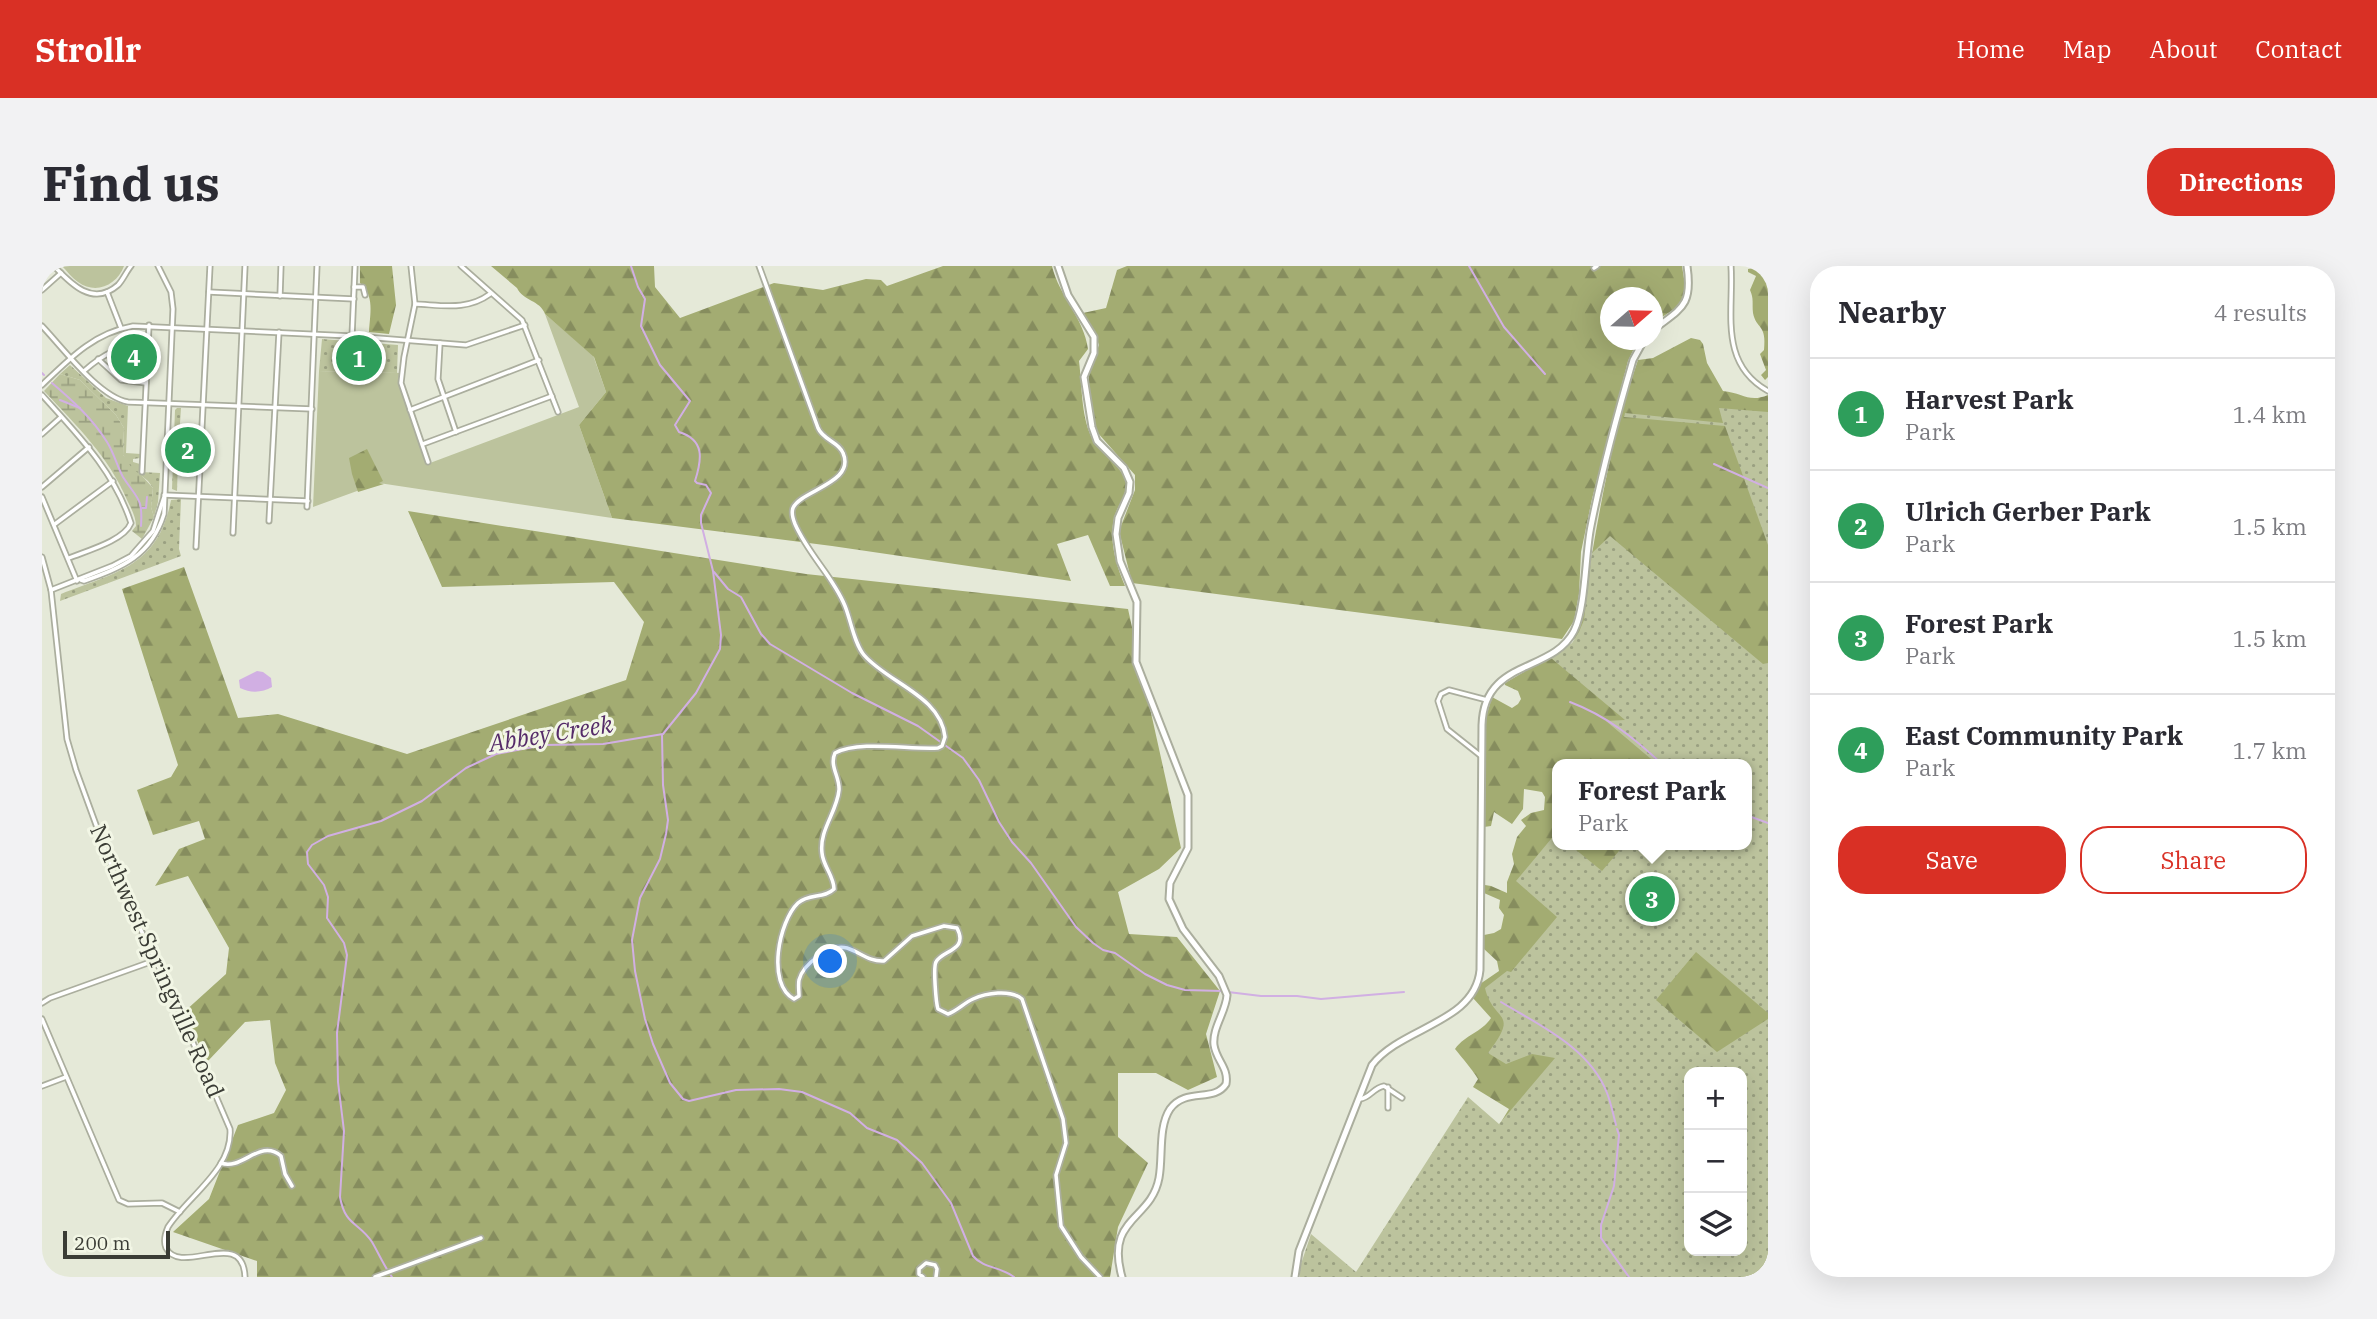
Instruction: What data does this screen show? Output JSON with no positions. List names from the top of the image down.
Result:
{
  "streets": {
    "street": ["Northwest Springville Road"]
  },
  "water": ["Abbey Creek"],
  "scale_bar": "200 m",
  "north": "right",
  "page": {
    "header": "Strollr",
    "nav": [
      "Home",
      "Map",
      "About",
      "Contact"
    ],
    "buttons": [
      "Directions",
      ["Save", "Share"]
    ],
    "title": "Find us",
    "heading": ["Nearby", "4 results"],
    "pins": [
      "4",
      "1",
      "2",
      "3"
    ],
    "list": [
      {
        "mark": "1",
        "name": "Harvest Park",
        "note": "Park",
        "value": "1.4 km"
      },
      {
        "mark": "2",
        "name": "Ulrich Gerber Park",
        "note": "Park",
        "value": "1.5 km"
      },
      {
        "mark": "3",
        "name": "Forest Park",
        "note": "Park",
        "value": "1.5 km"
      },
      {
        "mark": "4",
        "name": "East Community Park",
        "note": "Park",
        "value": "1.7 km"
      }
    ],
    "popup": ["Forest Park", "Park"],
    "map_buttons": ["+", "−"],
    "scale": "200 m"
  }
}
